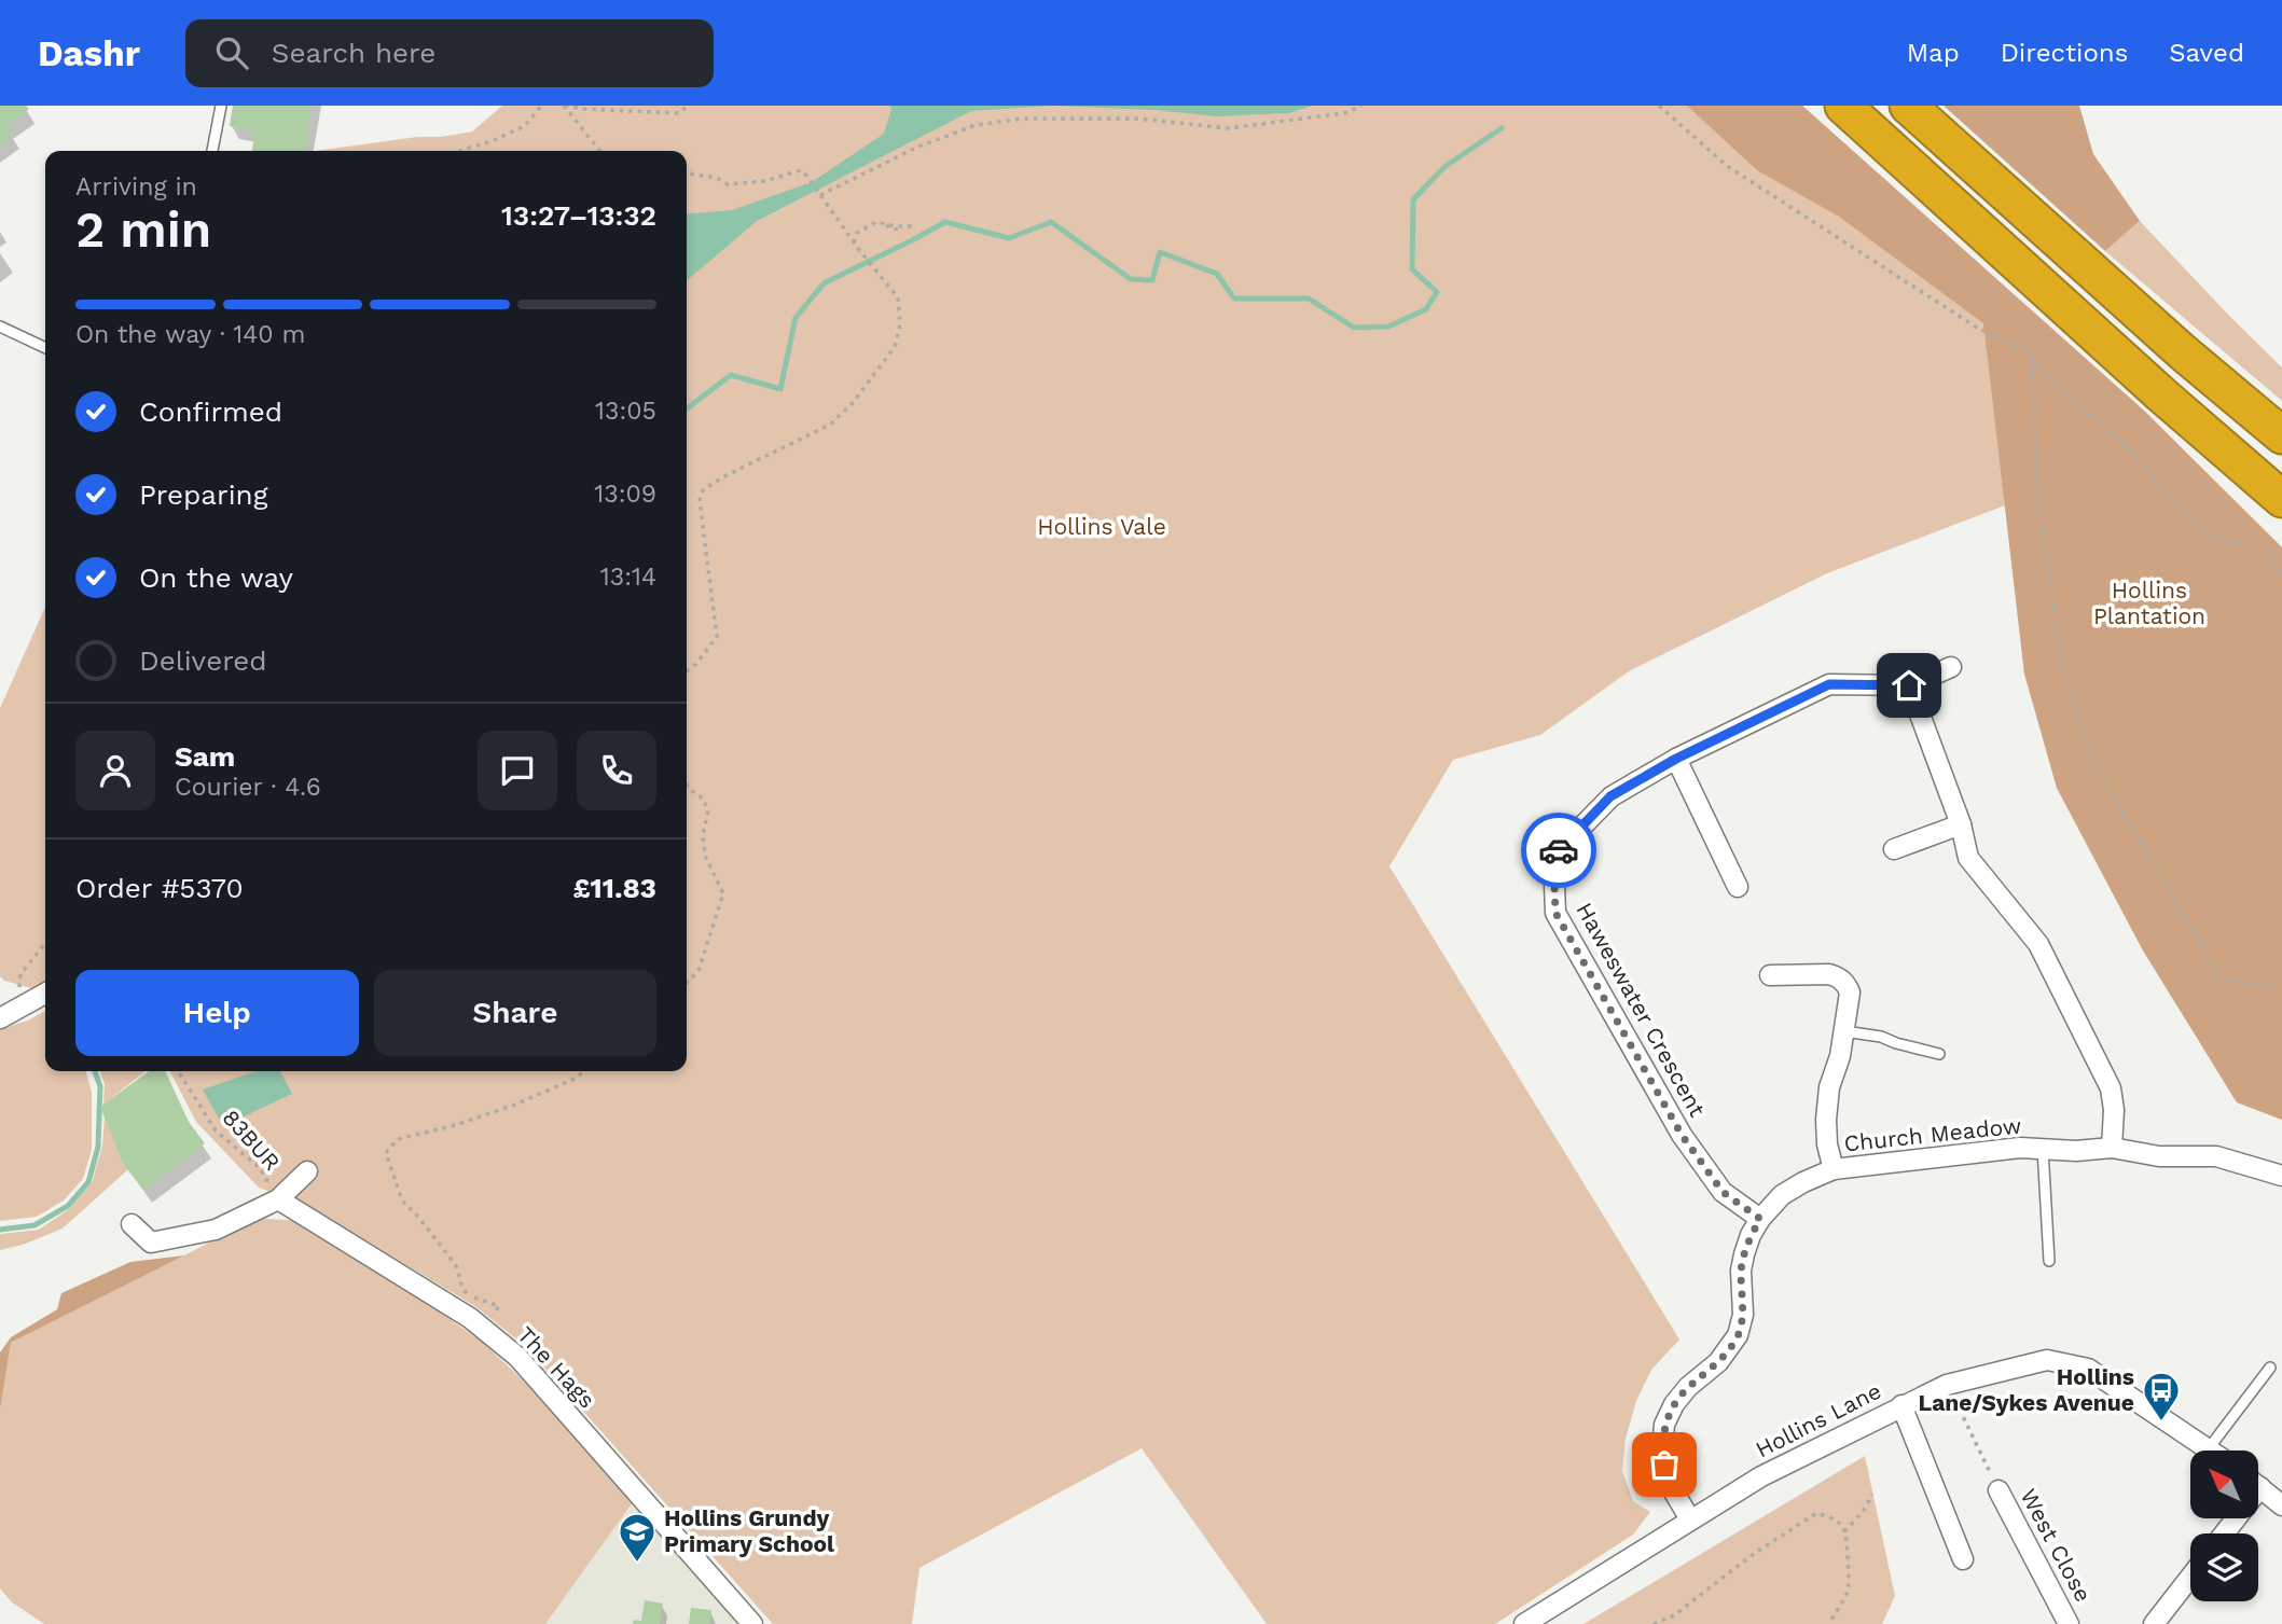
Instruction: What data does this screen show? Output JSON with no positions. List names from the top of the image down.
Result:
{
  "streets": {
    "street": [
      "Haweswater Crescent",
      "Church Meadow",
      "The Hags",
      "Hollins Lane",
      "West Close"
    ],
    "path": ["83BUR"]
  },
  "crossings": [
    ["Haweswater Crescent", "Church Meadow"],
    ["Church Meadow", "Hollins Lane"],
    ["83BUR", "The Hags"]
  ],
  "parks": ["Hollins Vale", "Hollins Plantation"],
  "places": {
    "bus stop": ["Hollins Lane/Sykes Avenue"],
    "school or university": ["Hollins Grundy Primary School"]
  },
  "north": "top left",
  "page": {
    "header": "Dashr",
    "search": "Search here",
    "nav": ["Map", "Directions", "Saved"],
    "heading": ["2 min", "Arriving in", "13:27–13:32"],
    "panel": [
      "Sam",
      "Courier · 4.6",
      "Order #5370",
      "£11.83"
    ],
    "bar": "On the way · 140 m",
    "list": [
      ["Confirmed", "13:05"],
      ["Preparing", "13:09"],
      ["On the way", "13:14"],
      "Delivered"
    ],
    "buttons": ["Help", "Share"]
  }
}
